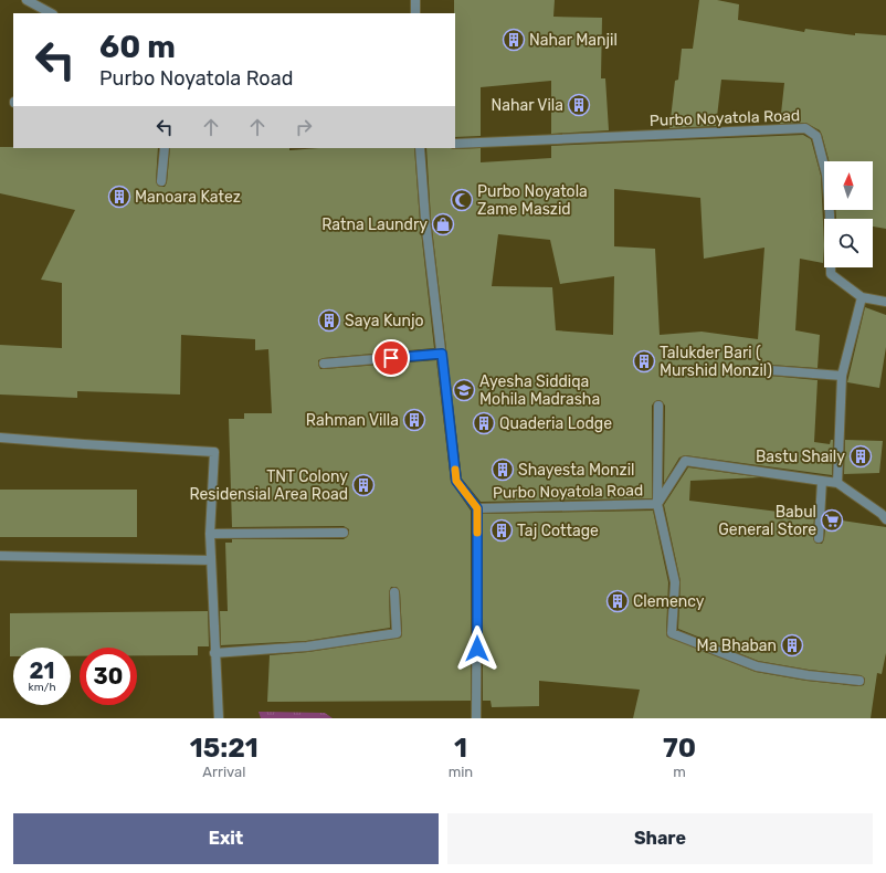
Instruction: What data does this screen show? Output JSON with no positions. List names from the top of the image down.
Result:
{
  "streets": {
    "street": ["Purbo Noyatola Road"]
  },
  "places": {
    "building": [
      "Nahar Manjil",
      "Nahar Vila",
      "Manoara Katez",
      "Saya Kunjo",
      "Talukder Bari ( Murshid Monzil)",
      "Rahman Villa",
      "Quaderia Lodge",
      "Bastu Shaily",
      "Shayesta Monzil",
      "TNT Colony Residensial Area Road",
      "Taj Cottage",
      "Clemency",
      "Ma Bhaban"
    ],
    "mosque": ["Purbo Noyatola Zame Maszid"],
    "shop": ["Ratna Laundry"],
    "school or university": ["Ayesha Siddiqa Mohila Madrasha"],
    "supermarket": ["Babul General Store"]
  },
  "north": "top",
  "page": {
    "turn": ["60 m", "Purbo Noyatola Road"],
    "speed": "21 km/h",
    "limit": "30",
    "eta": [
      "15:21",
      "Arrival",
      "1",
      "min",
      "70",
      "m"
    ],
    "buttons": ["Exit", "Share"]
  }
}
